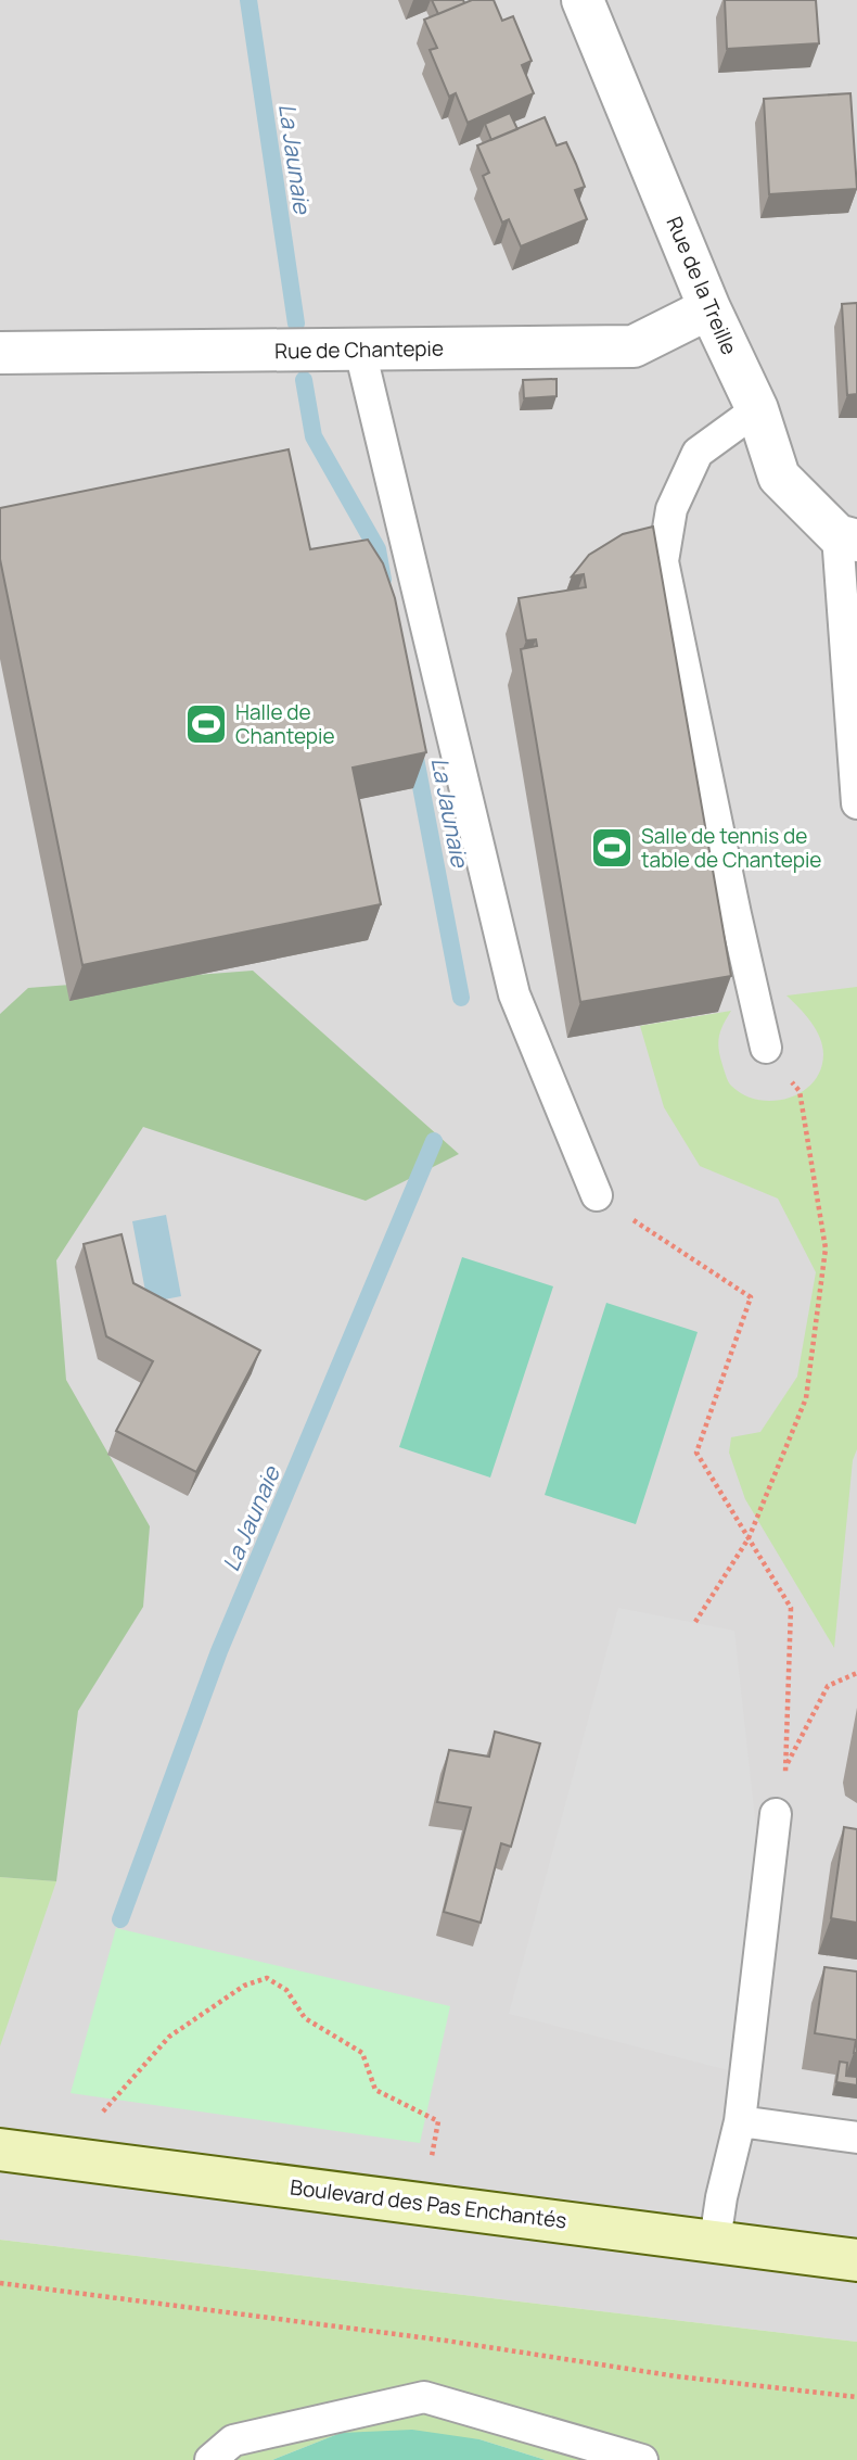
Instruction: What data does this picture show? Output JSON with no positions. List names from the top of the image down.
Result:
{
  "streets": {
    "main road": ["Boulevard des Pas Enchantés"],
    "street": ["Rue de la Treille", "Rue de Chantepie"]
  },
  "crossings": [
    ["Rue de la Treille", "Rue de Chantepie"]
  ],
  "water": ["La Jaunaie"],
  "places": {
    "sports": ["Halle de Chantepie", "Salle de tennis de table de Chantepie"]
  }
}
